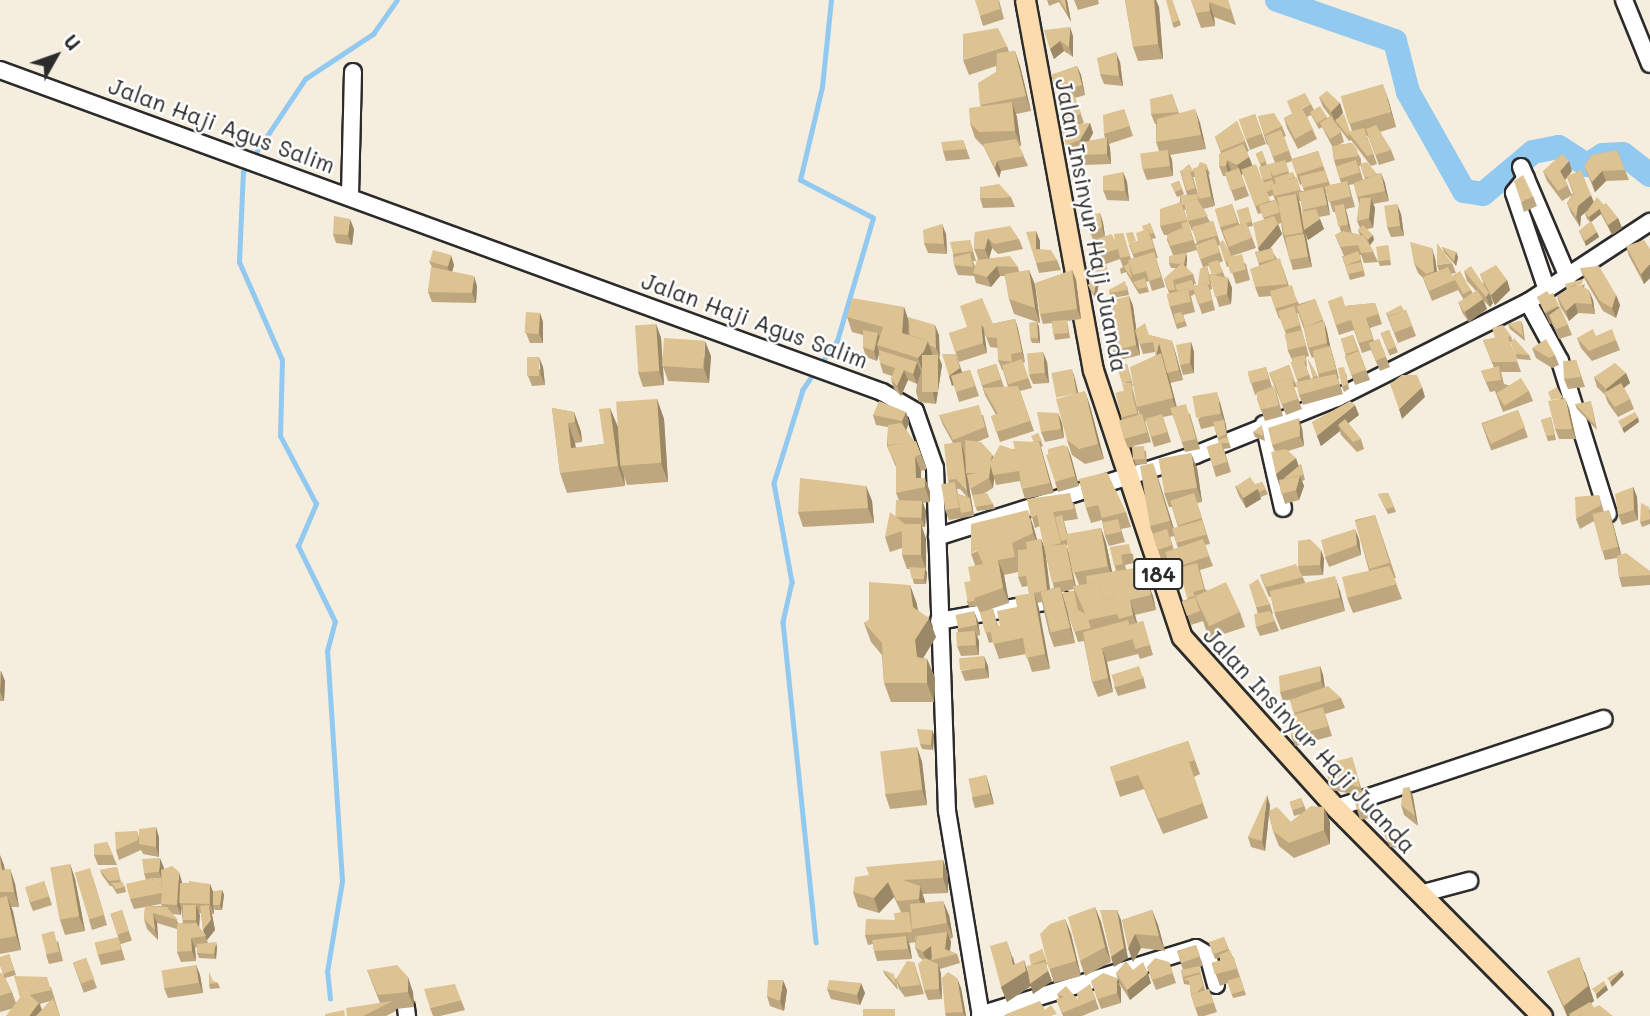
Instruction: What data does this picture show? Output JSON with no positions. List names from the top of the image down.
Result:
{
  "streets": {
    "main road": ["Jalan Insinyur Haji Juanda", "184"],
    "street": ["Jalan Haji Agus Salim"]
  },
  "north": "top right"
}
